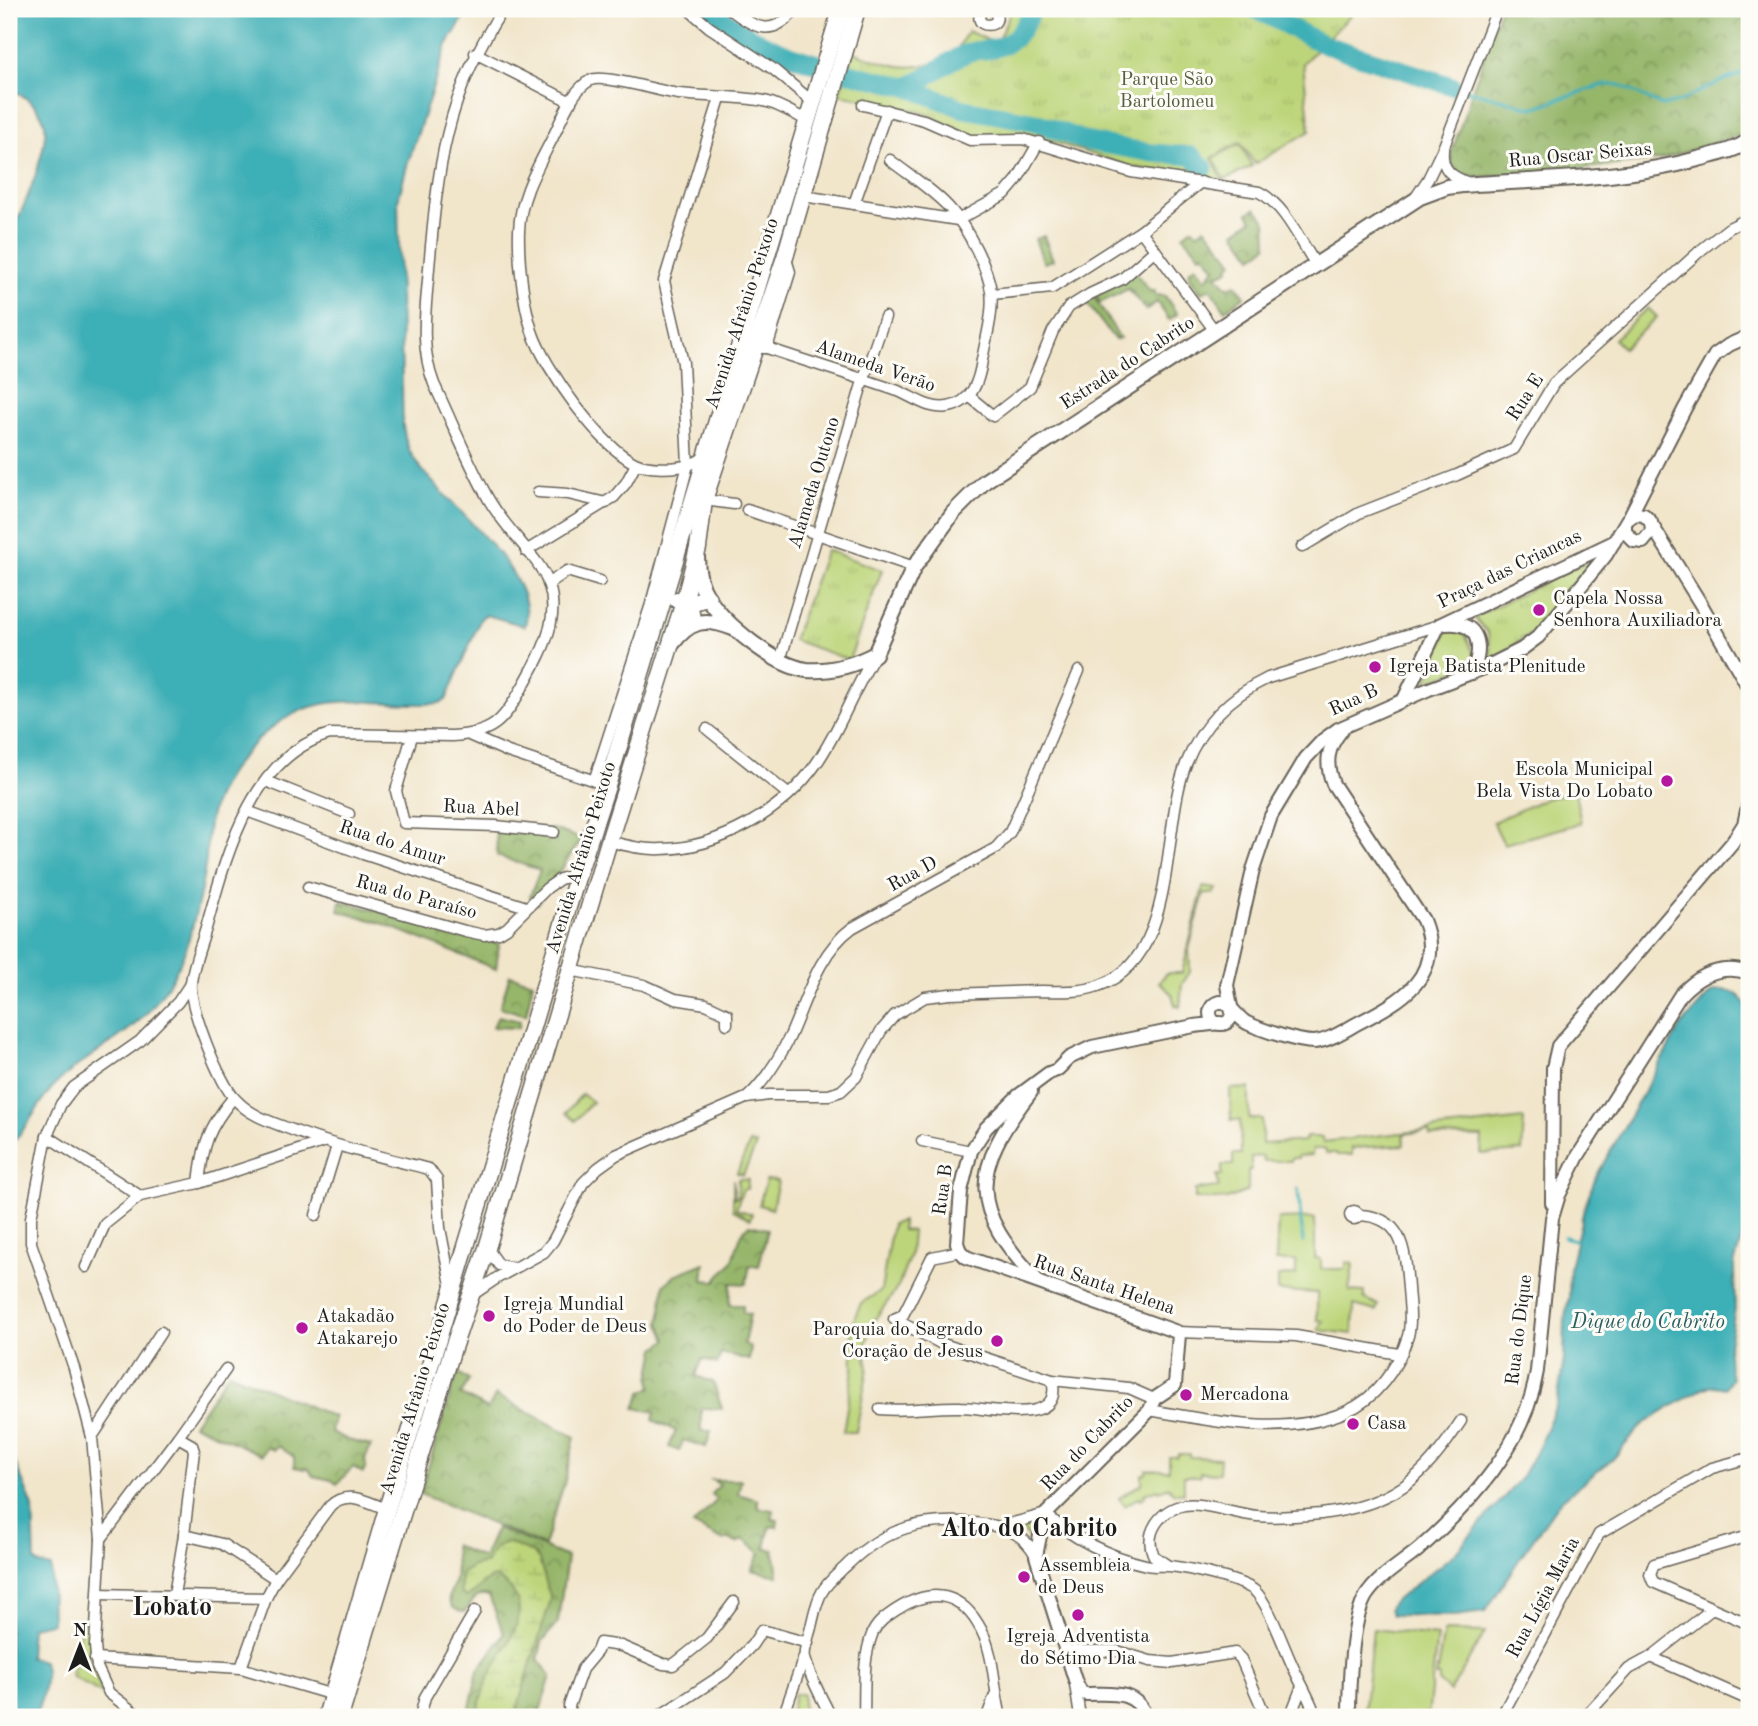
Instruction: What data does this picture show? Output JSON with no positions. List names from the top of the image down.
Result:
{
  "streets": {
    "main road": ["Rua Oscar Seixas", "Avenida Afrânio Peixoto", "Estrada do Cabrito"],
    "street": [
      "Alameda Verão",
      "Rua E",
      "Alameda Outono",
      "Praça das Criancas",
      "Rua B",
      "Rua Abel",
      "Rua do Amur",
      "Rua D",
      "Rua do Paraíso",
      "Rua Santa Helena",
      "Rua do Dique",
      "Rua do Cabrito",
      "Rua Lígia Maria"
    ]
  },
  "crossings": [
    ["Rua Oscar Seixas", "Estrada do Cabrito"],
    ["Avenida Afrânio Peixoto", "Estrada do Cabrito"],
    ["Avenida Afrânio Peixoto", "Alameda Verão"],
    ["Avenida Afrânio Peixoto", "Rua do Paraíso"],
    ["Alameda Verão", "Alameda Outono"],
    ["Praça das Criancas", "Rua B"],
    ["Rua B", "Rua Santa Helena"],
    ["Rua do Amur", "Rua do Paraíso"],
    ["Rua Santa Helena", "Rua do Cabrito"]
  ],
  "districts": ["Alto do Cabrito", "Lobato"],
  "water": ["Dique do Cabrito"],
  "parks": ["Parque São Bartolomeu"],
  "places": [
    "Capela Nossa Senhora Auxiliadora",
    "Igreja Batista Plenitude",
    "Escola Municipal Bela Vista Do Lobato",
    "Igreja Mundial do Poder de Deus",
    "Atakadão Atakarejo",
    "Paroquia do Sagrado Coração de Jesus",
    "Mercadona",
    "Casa",
    "Assembleia de Deus",
    "Igreja Adventista do Sétimo Dia"
  ],
  "north": "top"
}
